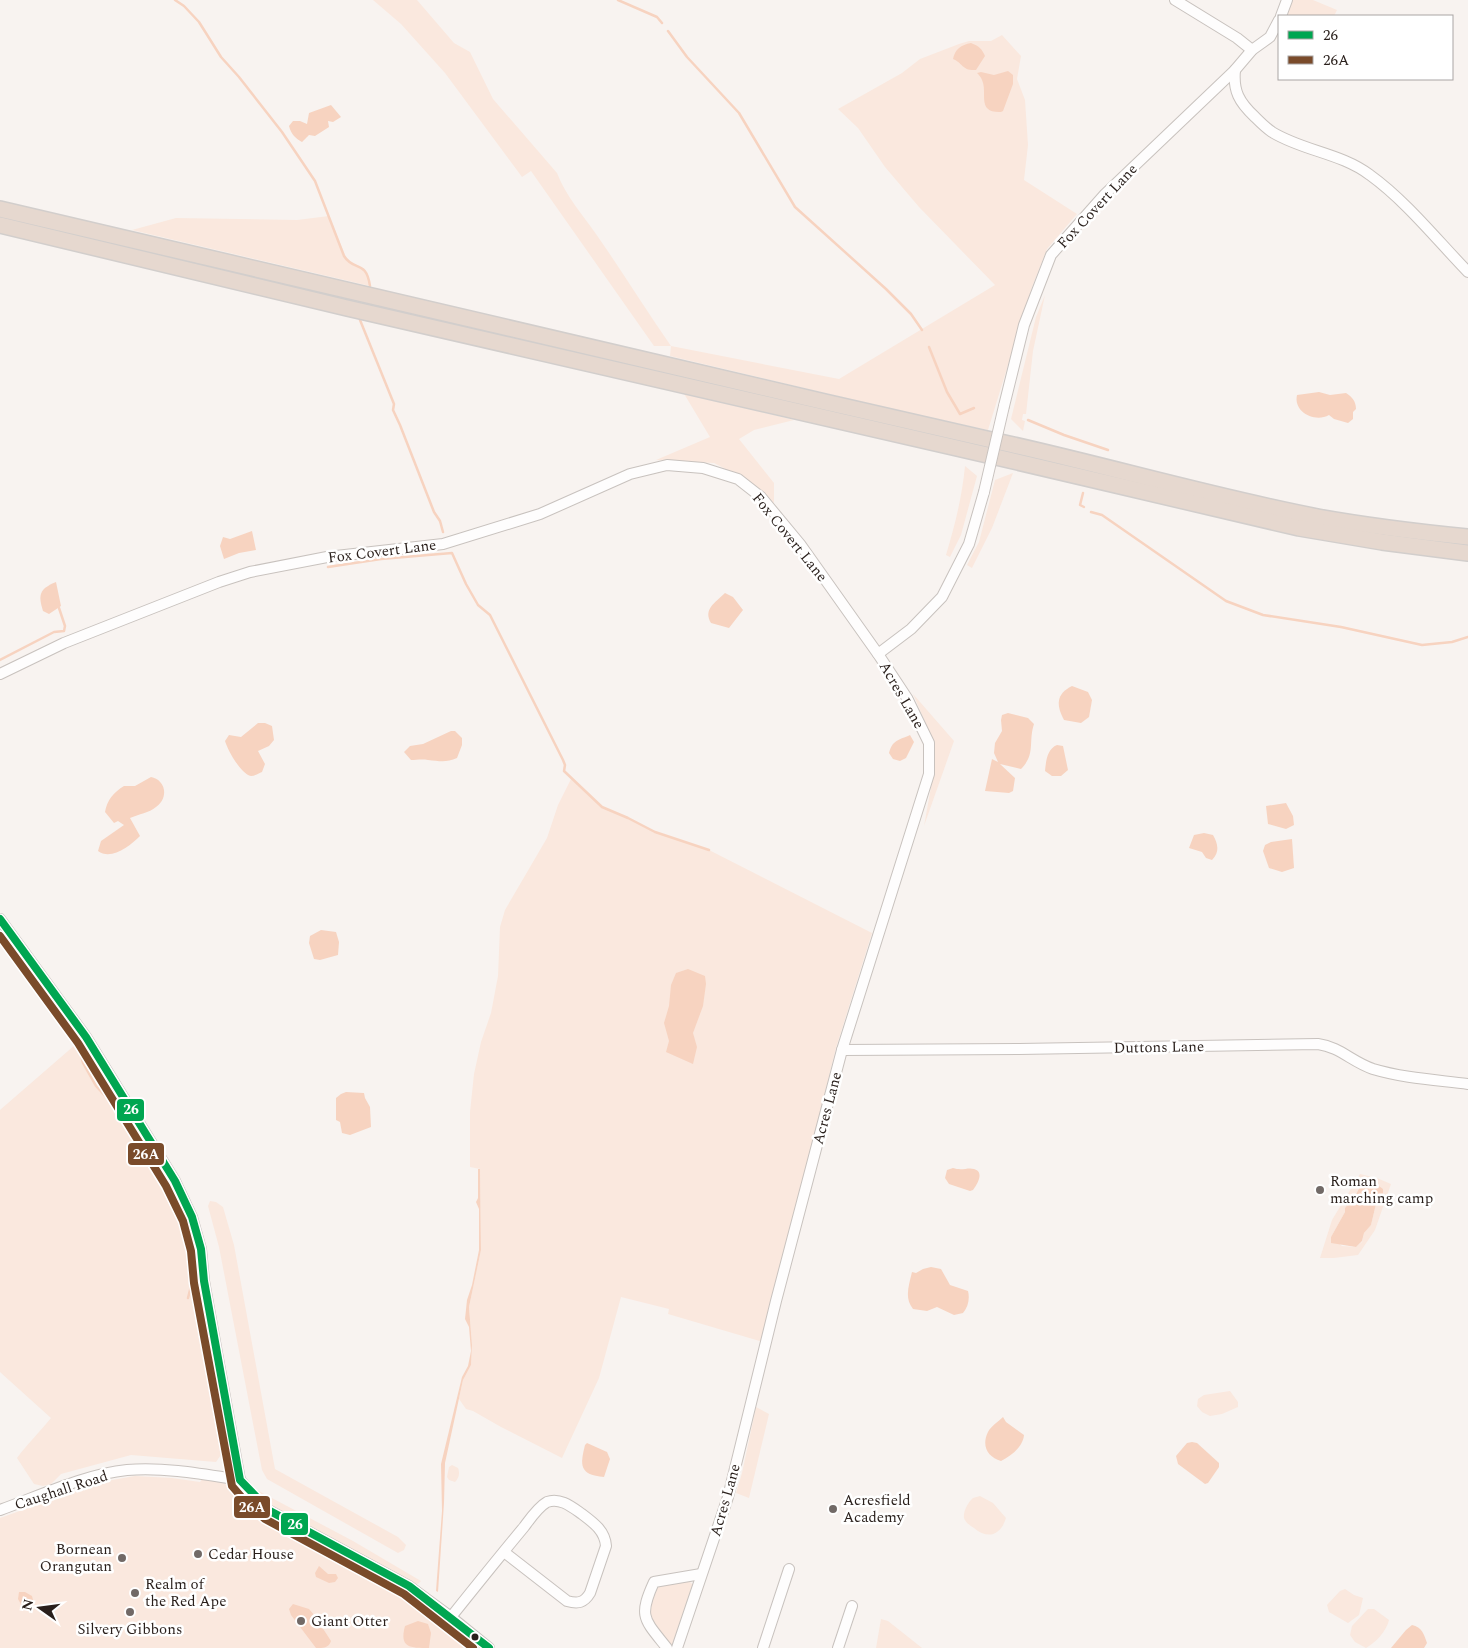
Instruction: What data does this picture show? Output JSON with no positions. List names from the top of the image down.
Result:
{
  "streets": {
    "street": [
      "Fox Covert Lane",
      "Acres Lane",
      "Duttons Lane",
      "Caughall Road"
    ]
  },
  "crossings": [
    ["Fox Covert Lane", "Acres Lane"],
    ["Acres Lane", "Duttons Lane"]
  ],
  "places": [
    "Roman marching camp",
    "Acresfield Academy",
    "Cedar House",
    "Bornean Orangutan",
    "Realm of the Red Ape",
    "Silvery Gibbons",
    "Giant Otter"
  ],
  "lines": ["transit line 26", "transit line 26A"],
  "legend": ["26", "26A"],
  "north": "left"
}
